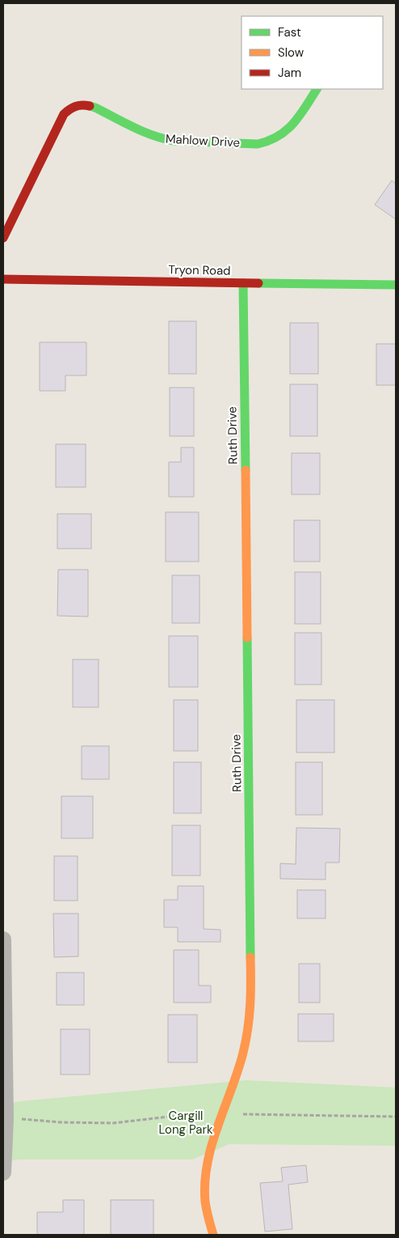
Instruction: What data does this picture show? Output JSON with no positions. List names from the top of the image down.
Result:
{
  "streets": {
    "street": ["Mahlow Drive", "Tryon Road", "Ruth Drive"]
  },
  "crossings": [
    ["Tryon Road", "Ruth Drive"]
  ],
  "parks": ["Cargill Long Park"],
  "legend": ["Fast", "Slow", "Jam"]
}
